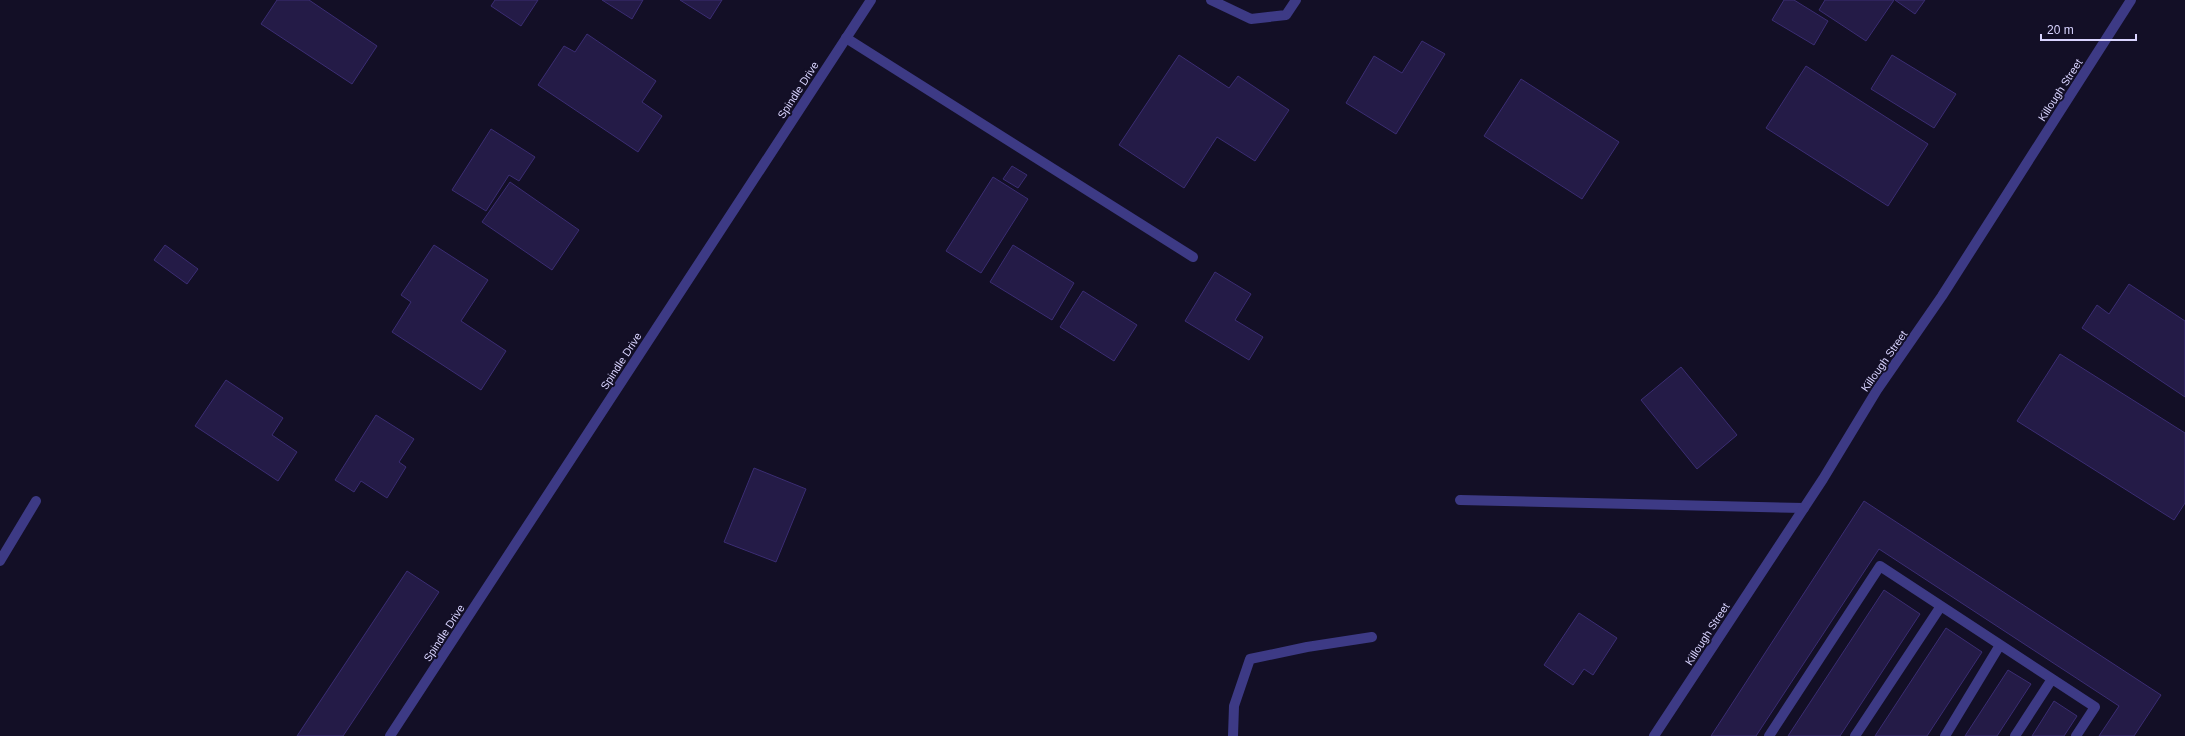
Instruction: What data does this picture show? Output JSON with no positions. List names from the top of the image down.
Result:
{
  "streets": {
    "street": ["Spindle Drive", "Killough Street"]
  },
  "scale_bar": "20 m"
}
